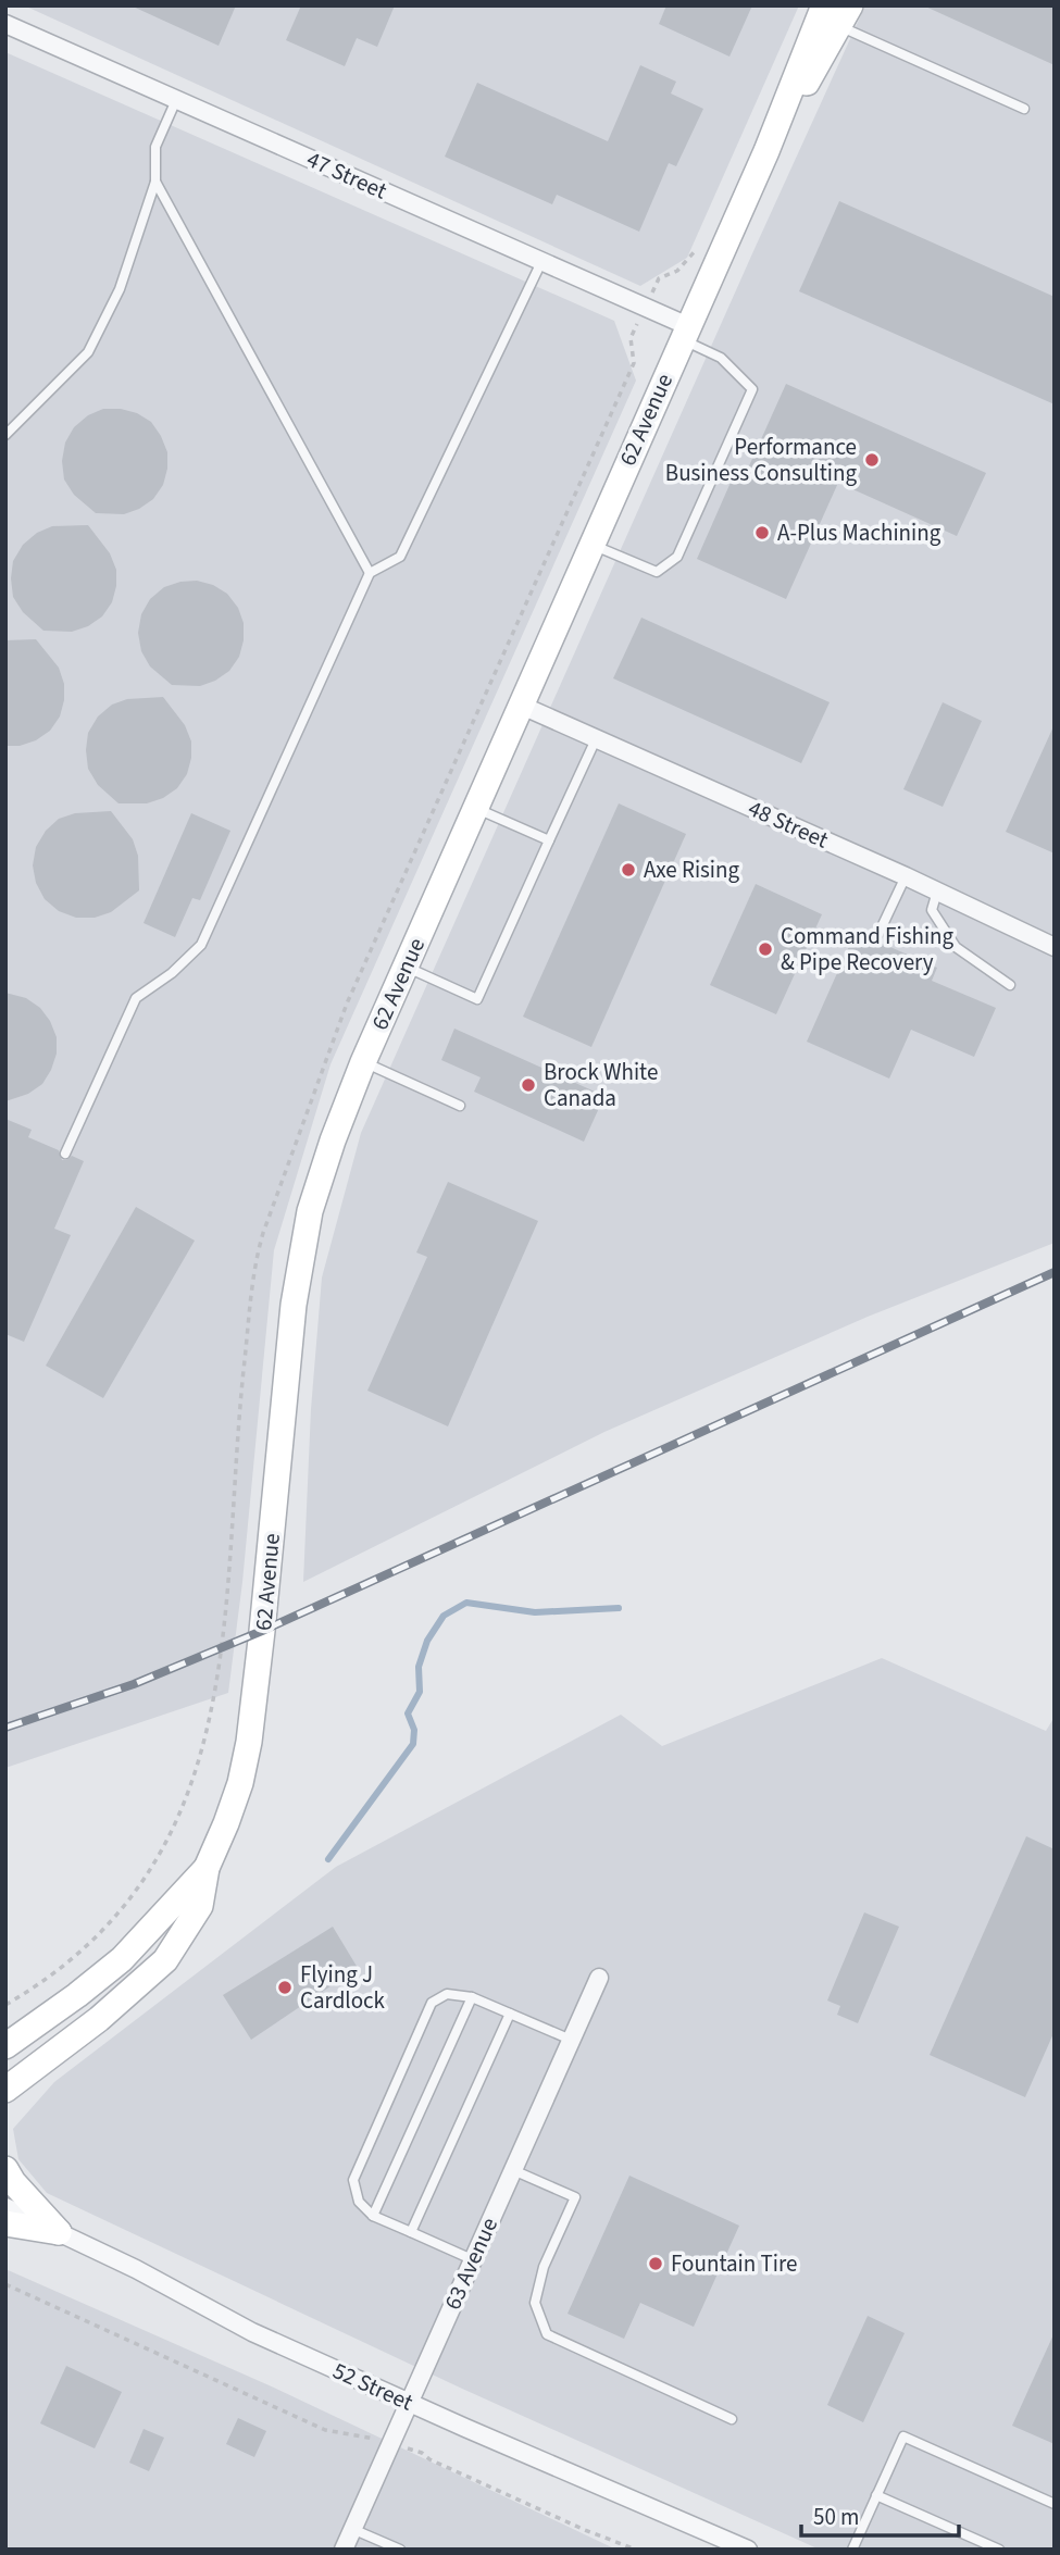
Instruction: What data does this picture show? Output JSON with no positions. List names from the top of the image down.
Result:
{
  "streets": {
    "main road": ["62 Avenue"],
    "street": [
      "47 Street",
      "48 Street",
      "63 Avenue",
      "52 Street"
    ]
  },
  "crossings": [
    ["47 Street", "62 Avenue"],
    ["62 Avenue", "48 Street"],
    ["63 Avenue", "52 Street"]
  ],
  "places": [
    "Performance Business Consulting",
    "A-Plus Machining",
    "Axe Rising",
    "Command Fishing & Pipe Recovery",
    "Brock White Canada",
    "Flying J Cardlock",
    "Fountain Tire"
  ],
  "scale_bar": "50 m"
}
